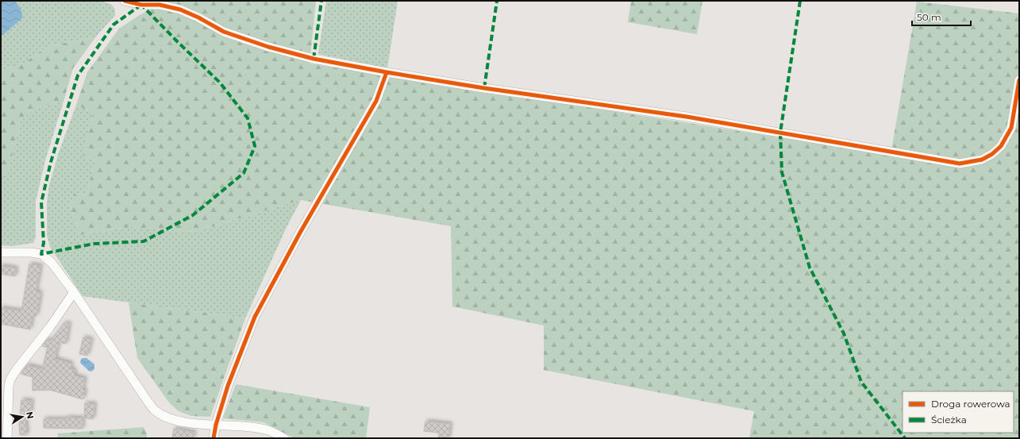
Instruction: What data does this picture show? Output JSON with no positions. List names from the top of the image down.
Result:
{
  "legend": ["Droga rowerowa", "Ścieżka"],
  "scale_bar": "50 m",
  "north": "right"
}
